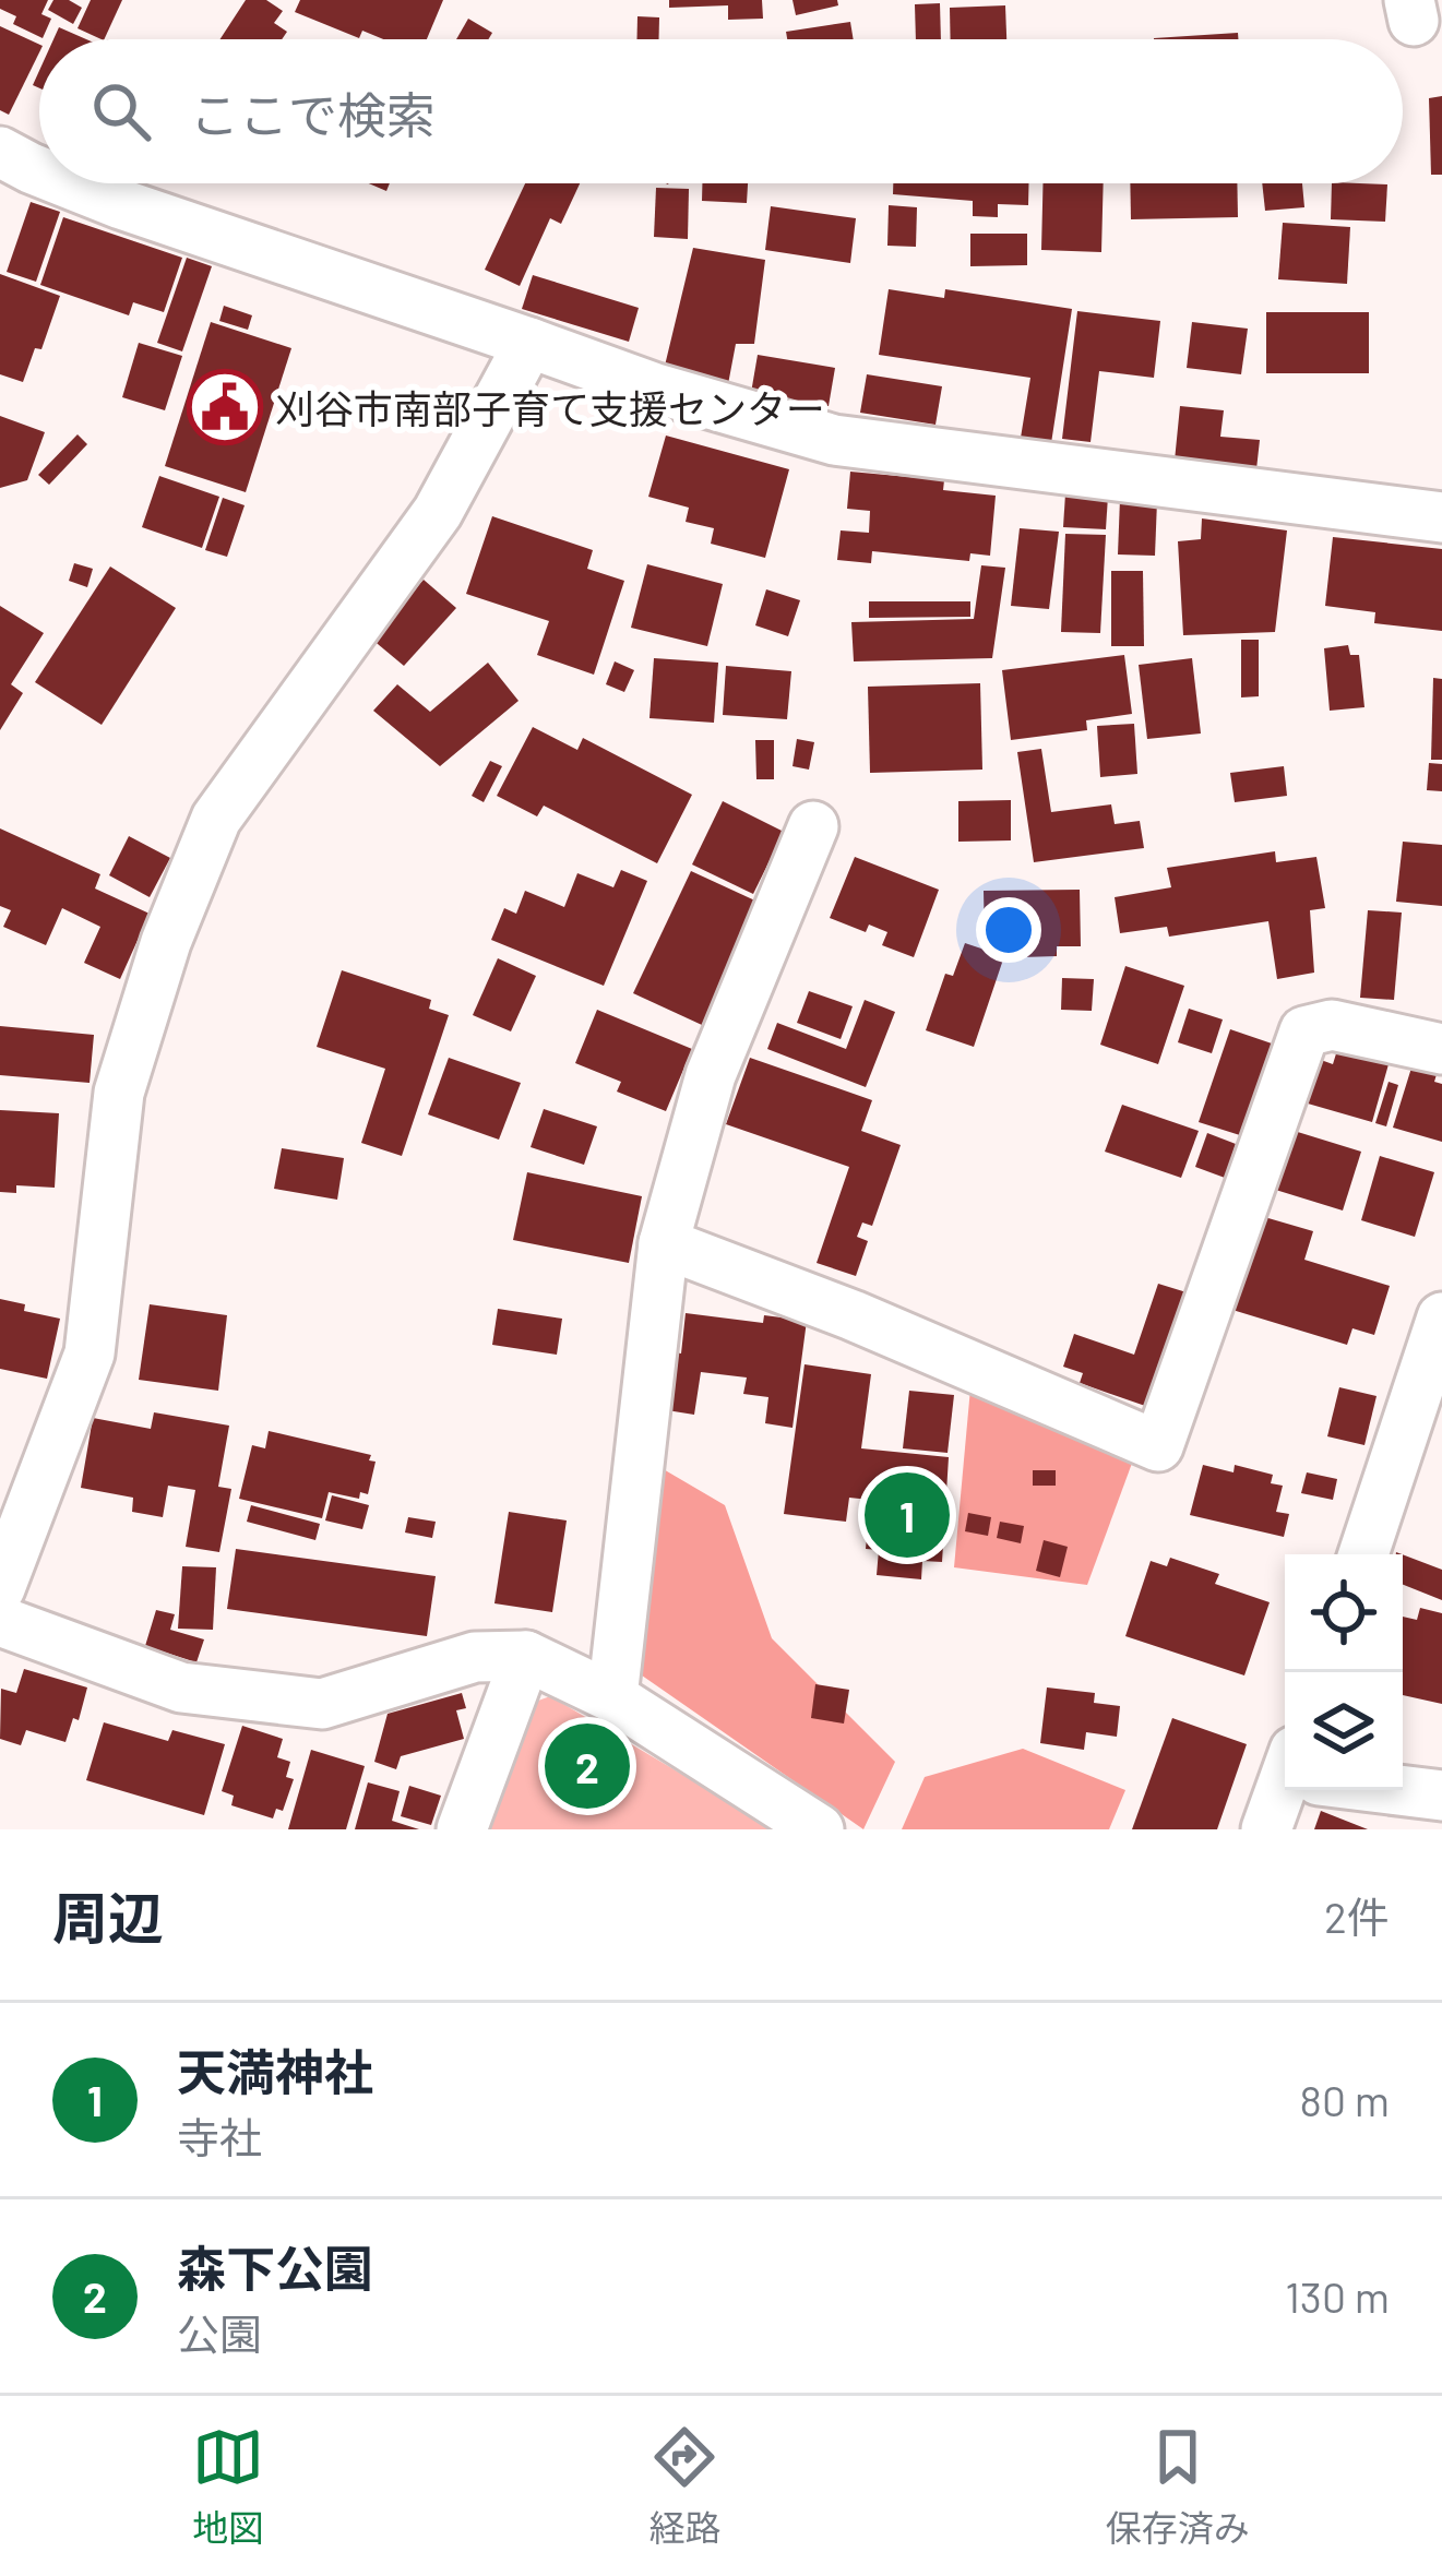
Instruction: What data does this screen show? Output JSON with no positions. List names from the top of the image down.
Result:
{
  "places": {
    "public building": ["刈谷市南部子育て支援センター"]
  },
  "page": {
    "search": "ここで検索",
    "pins": ["1", "2"],
    "heading": ["周辺", "2件"],
    "list": [
      {
        "mark": "1",
        "name": "天満神社",
        "note": "寺社",
        "value": "80 m"
      },
      {
        "mark": "2",
        "name": "森下公園",
        "note": "公園",
        "value": "130 m"
      }
    ],
    "nav": ["地図", "経路", "保存済み"]
  }
}
